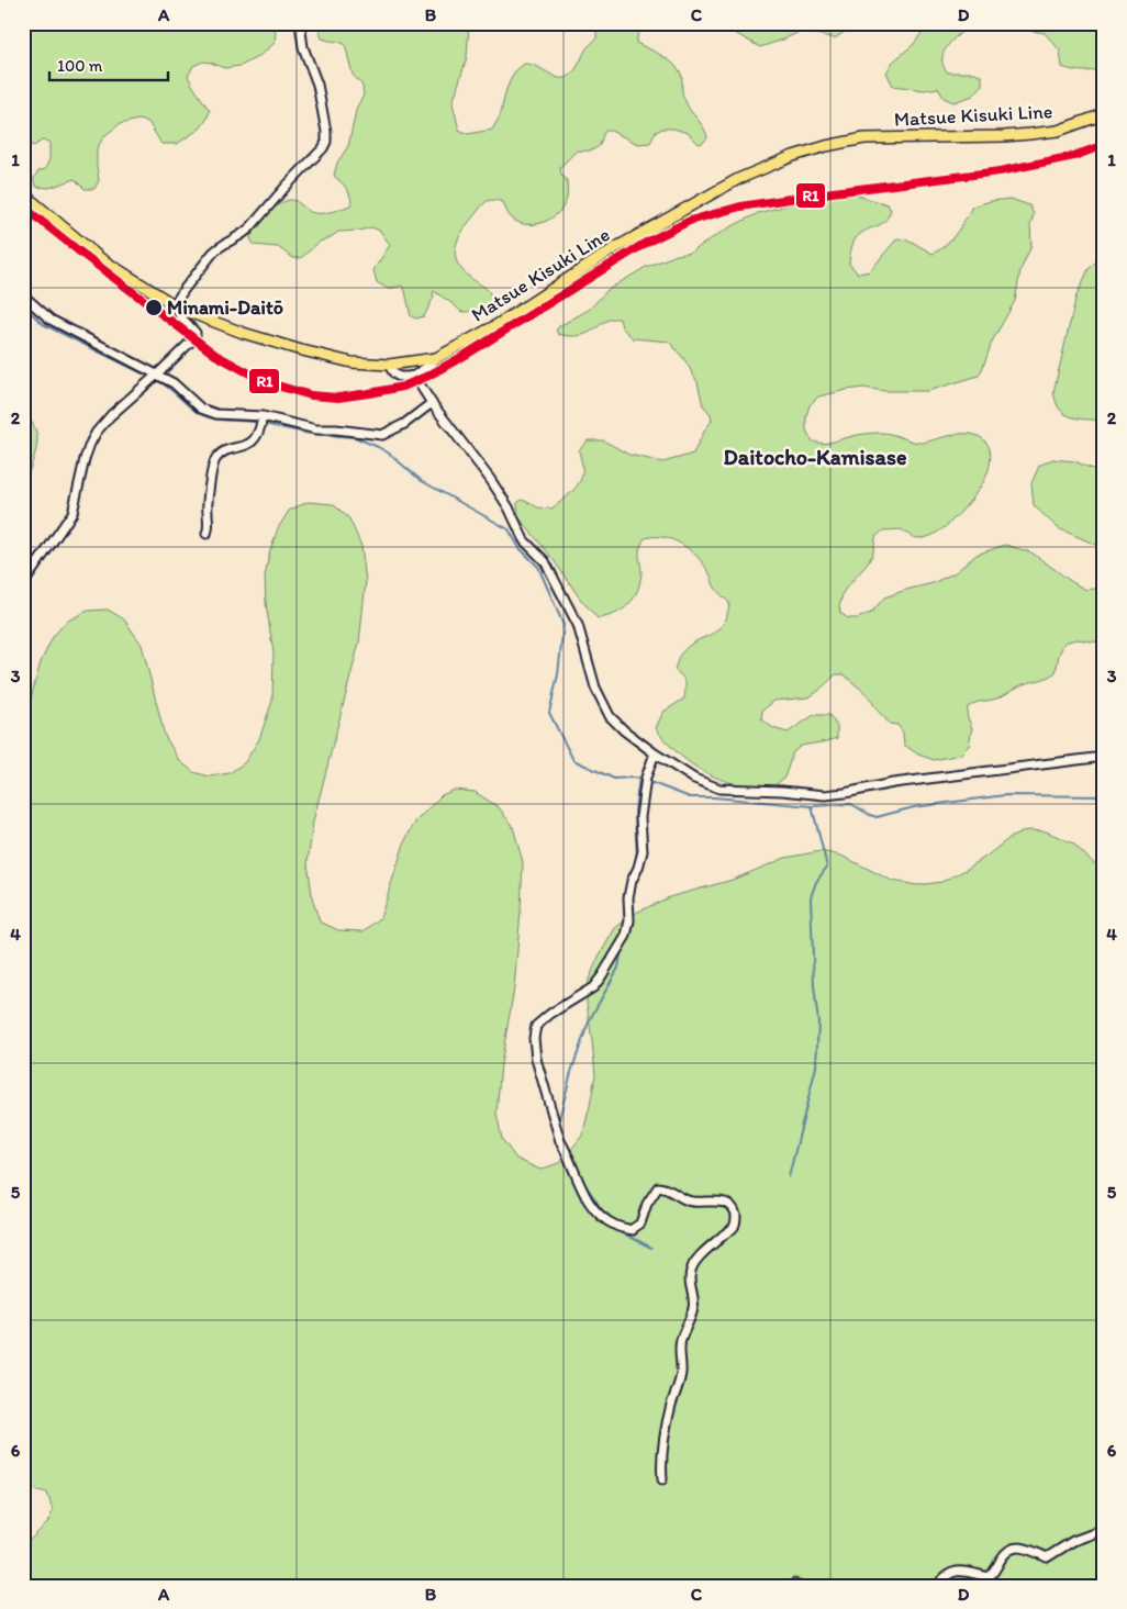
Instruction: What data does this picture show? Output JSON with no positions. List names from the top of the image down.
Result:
{
  "streets": {
    "main road": ["Matsue Kisuki Line"]
  },
  "districts": ["Daitocho-Kamisase"],
  "places": ["Minami-Daitō"],
  "lines": ["transit line R1"],
  "scale_bar": "100 m",
  "grid": {
    "columns": [
      "A",
      "B",
      "C",
      "D"
    ],
    "rows": [
      "1",
      "2",
      "3",
      "4",
      "5",
      "6"
    ]
  }
}
